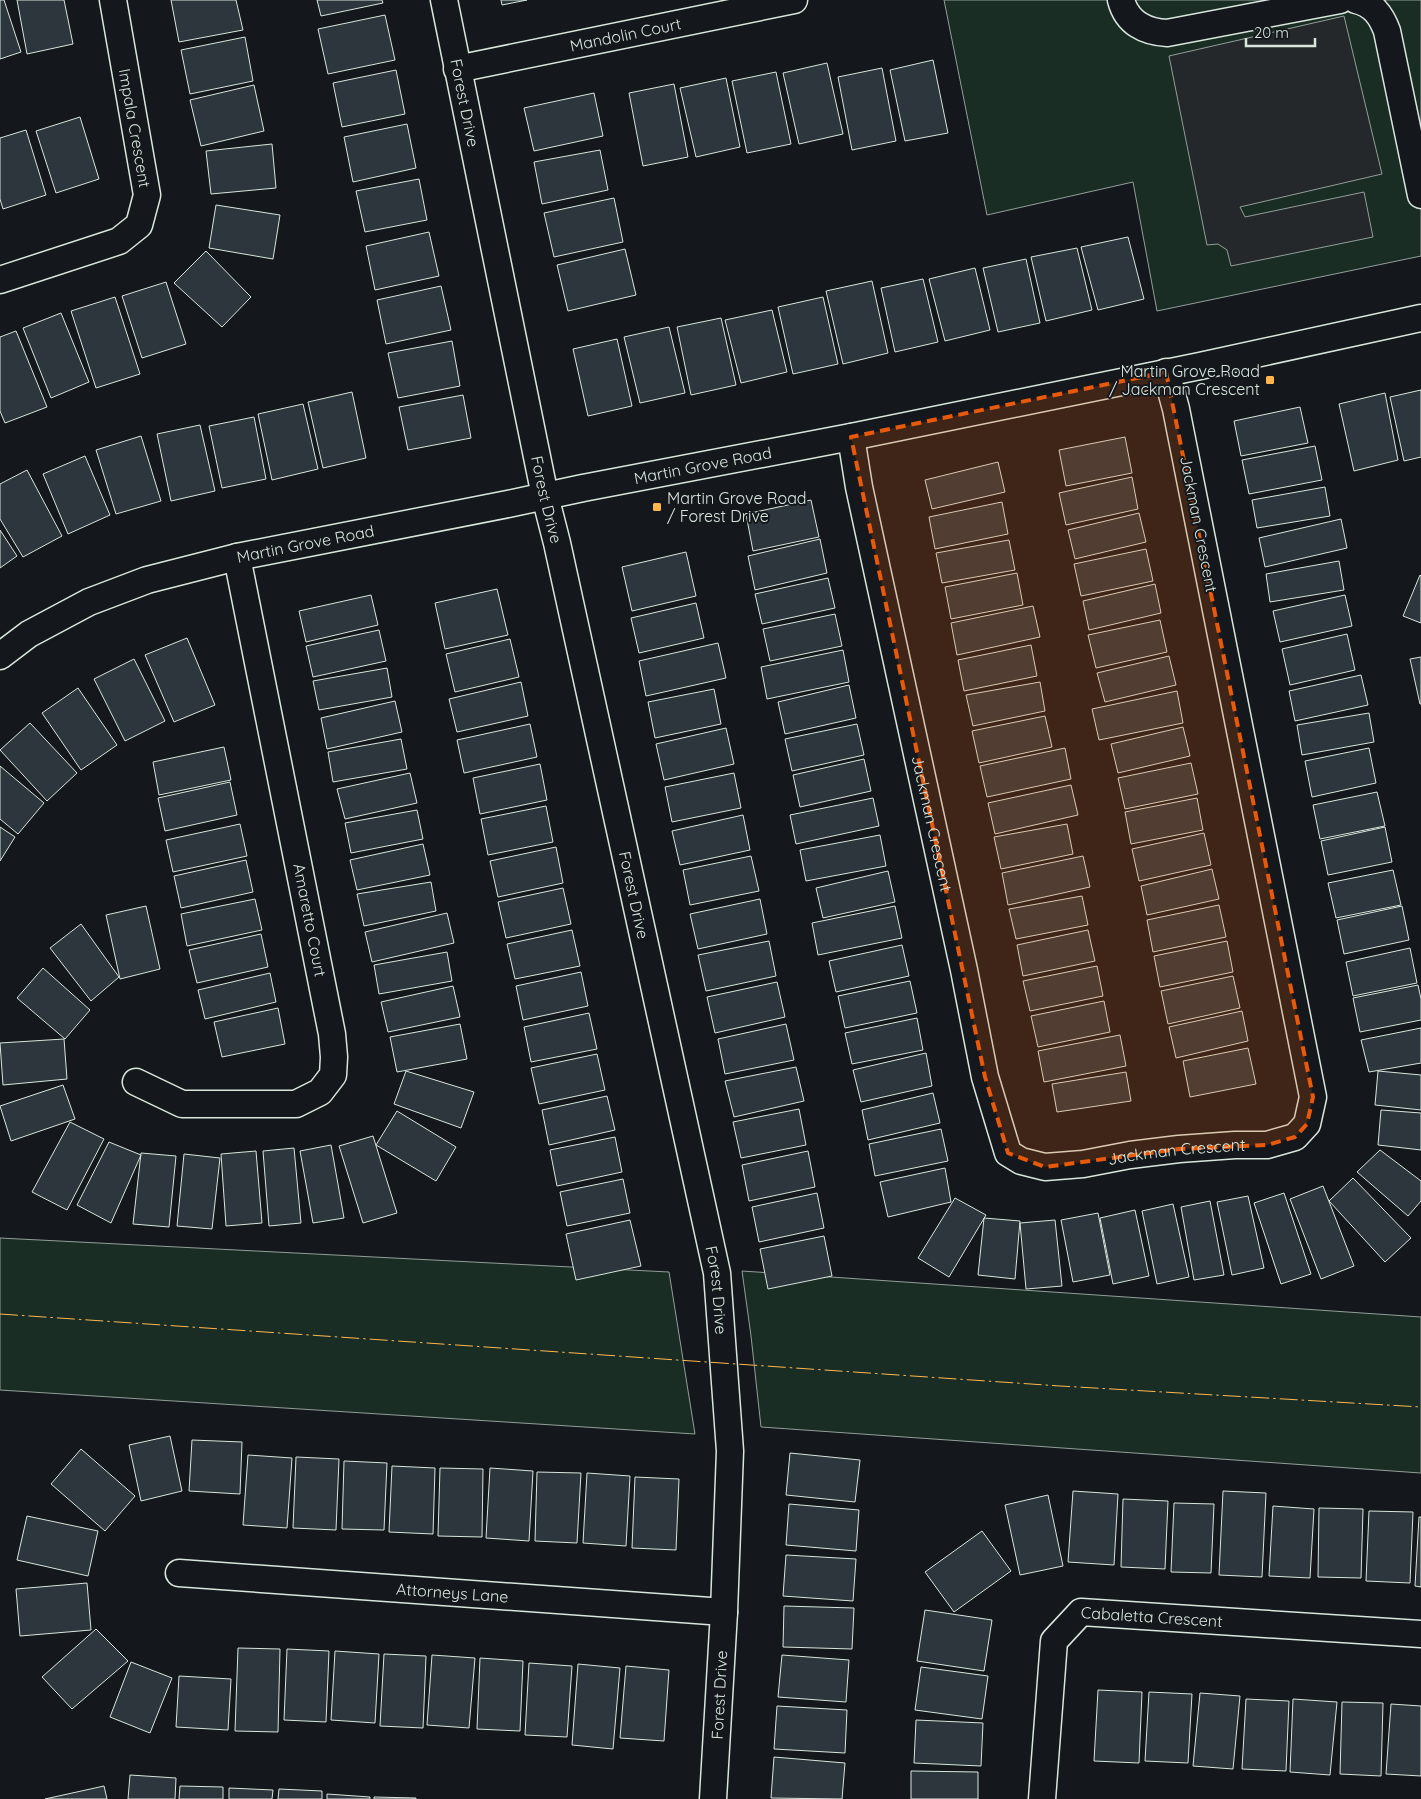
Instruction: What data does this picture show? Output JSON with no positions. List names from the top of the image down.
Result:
{
  "streets": {
    "street": [
      "Mandolin Court",
      "Forest Drive",
      "Impala Crescent",
      "Martin Grove Road",
      "Jackman Crescent",
      "Amaretto Court",
      "Attorneys Lane",
      "Cabaletta Crescent"
    ]
  },
  "crossings": [
    ["Mandolin Court", "Forest Drive"],
    ["Forest Drive", "Martin Grove Road"],
    ["Forest Drive", "Attorneys Lane"],
    ["Martin Grove Road", "Jackman Crescent"],
    ["Martin Grove Road", "Amaretto Court"]
  ],
  "places": {
    "transit": ["Martin Grove Road / Jackman Crescent", "Martin Grove Road / Forest Drive"]
  },
  "scale_bar": "20 m"
}
